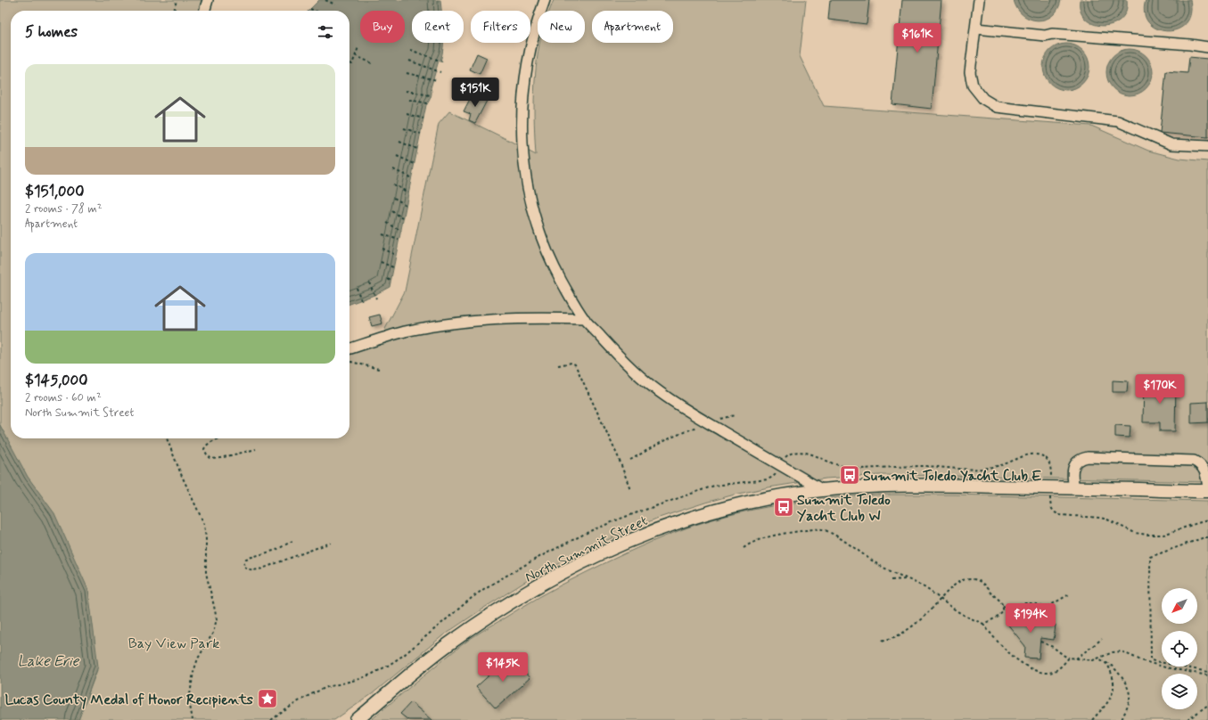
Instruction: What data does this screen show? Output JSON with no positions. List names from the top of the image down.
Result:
{
  "streets": {
    "main road": ["North Summit Street"]
  },
  "water": ["Lake Erie"],
  "parks": ["Bay View Park"],
  "places": {
    "bus stop": ["Summit Toledo Yacht Club E", "Summit Toledo Yacht Club W"],
    "place": ["Lucas County Medal of Honor Recipients"]
  },
  "north": "bottom left",
  "page": {
    "chip": [
      "Buy",
      "Rent",
      "Filters",
      "New",
      "Apartment"
    ],
    "heading": "5 homes",
    "price": [
      "$161K",
      "$151K",
      "$170K",
      "$194K",
      "$145K"
    ],
    "list": [
      {
        "name": "$151,000",
        "note": "2 rooms · 78 m² · Apartment"
      },
      {
        "name": "$145,000",
        "note": "2 rooms · 60 m² · North Summit Street"
      }
    ]
  }
}
